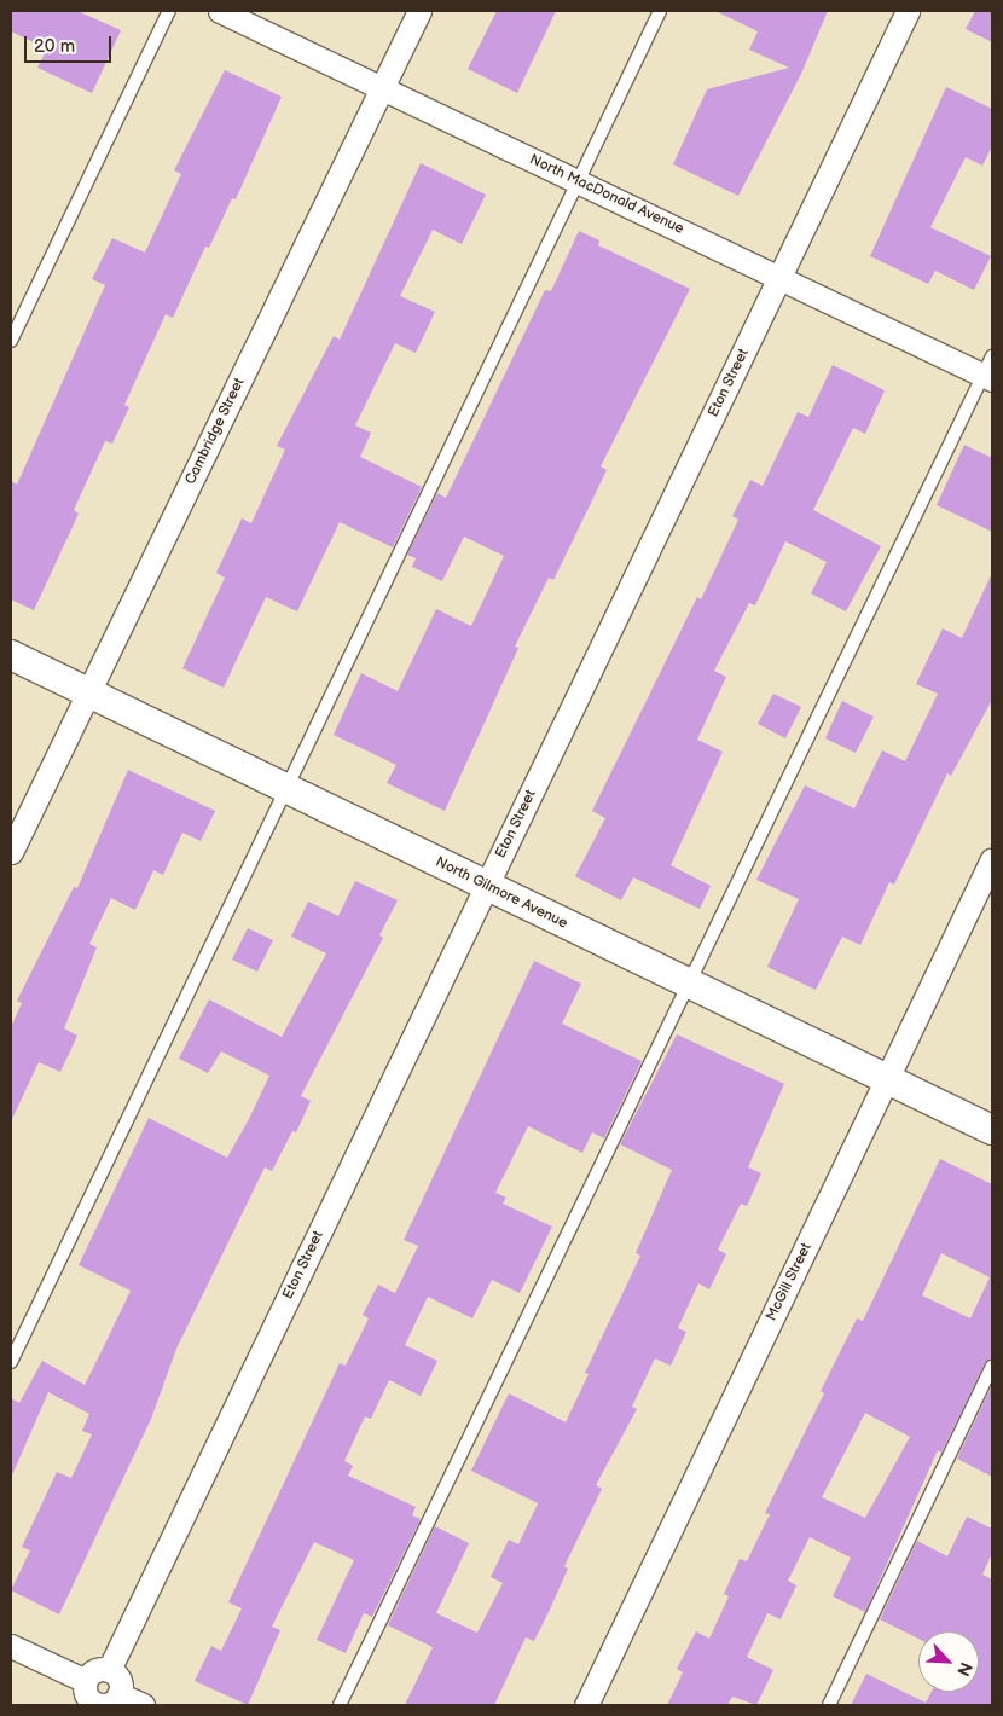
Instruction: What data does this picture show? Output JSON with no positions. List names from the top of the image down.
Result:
{
  "streets": {
    "street": [
      "North MacDonald Avenue",
      "Eton Street",
      "Cambridge Street",
      "North Gilmore Avenue",
      "McGill Street"
    ]
  },
  "crossings": [
    ["North MacDonald Avenue", "Eton Street"],
    ["North MacDonald Avenue", "Cambridge Street"],
    ["Eton Street", "North Gilmore Avenue"],
    ["Cambridge Street", "North Gilmore Avenue"],
    ["North Gilmore Avenue", "McGill Street"]
  ],
  "scale_bar": "20 m",
  "north": "bottom right"
}
